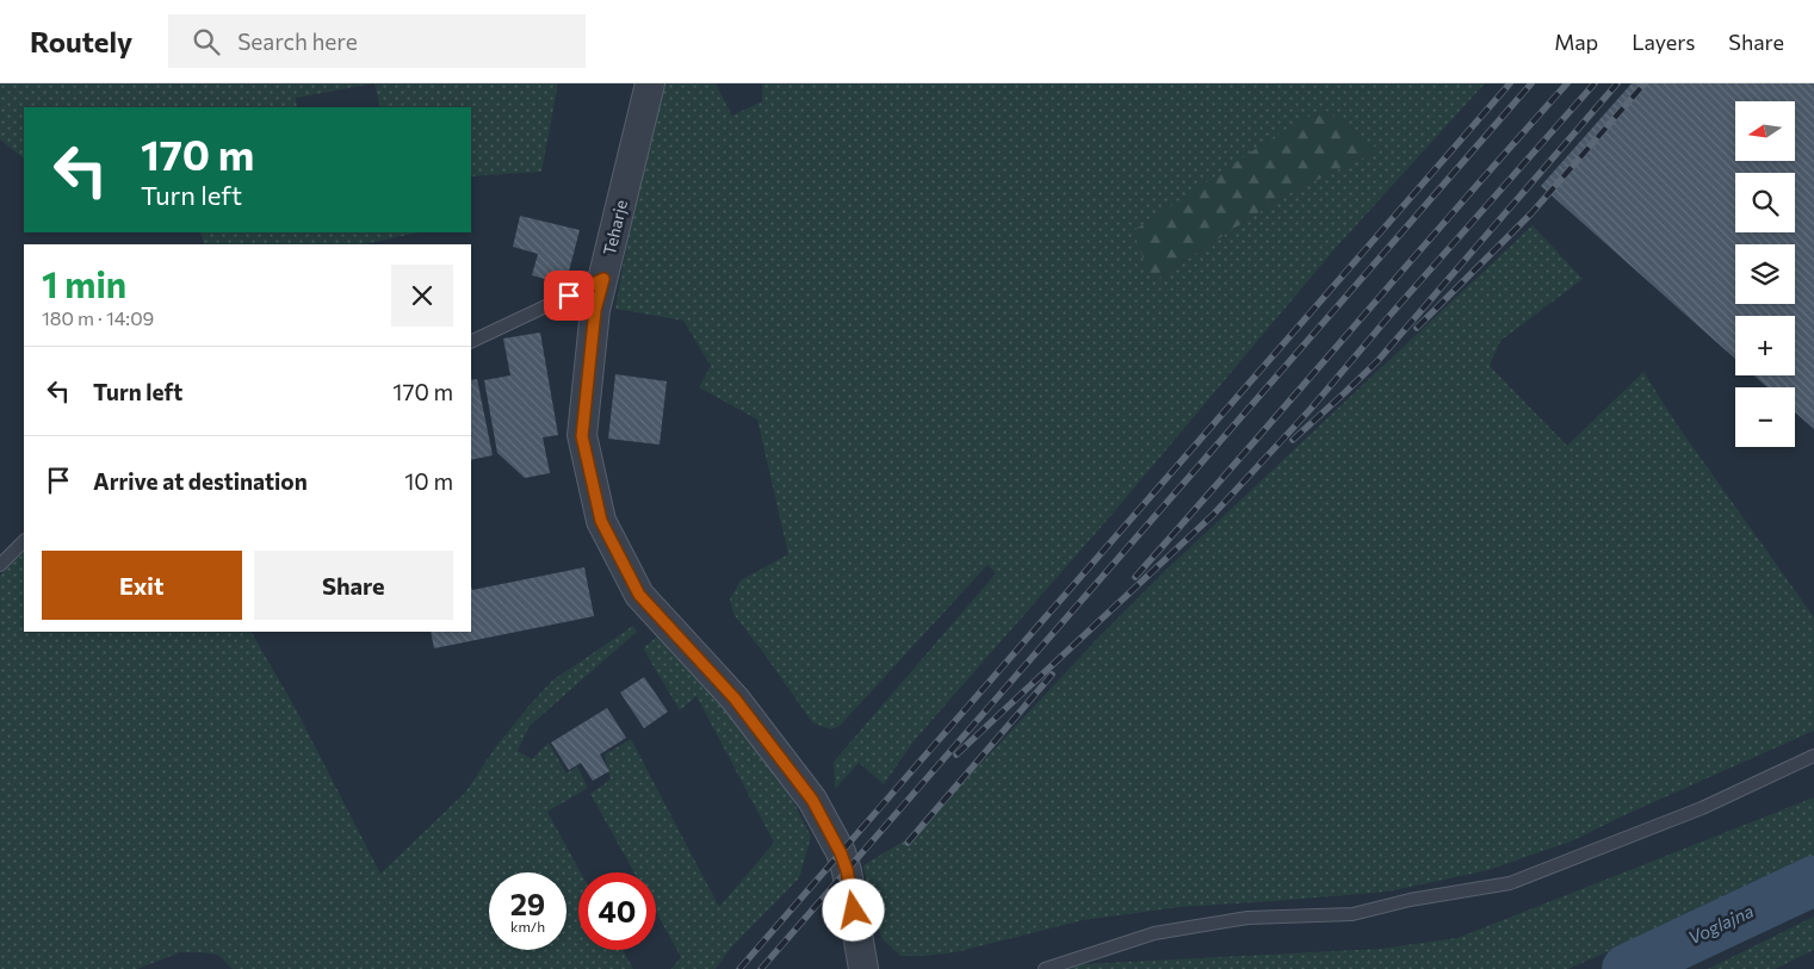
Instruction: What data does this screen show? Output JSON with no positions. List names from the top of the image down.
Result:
{
  "streets": {
    "street": ["Teharje"]
  },
  "water": ["Voglajna"],
  "north": "left",
  "page": {
    "header": "Routely",
    "search": "Search here",
    "nav": ["Map", "Layers", "Share"],
    "map_buttons": ["+", "−"],
    "turn": ["170 m", "Turn left"],
    "heading": ["1 min", "180 m · 14:09"],
    "list": [
      {
        "name": "Turn left",
        "value": "170 m"
      },
      {
        "name": "Arrive at destination",
        "value": "10 m"
      }
    ],
    "buttons": ["Exit", "Share"],
    "speed": "29 km/h",
    "limit": "40"
  }
}
